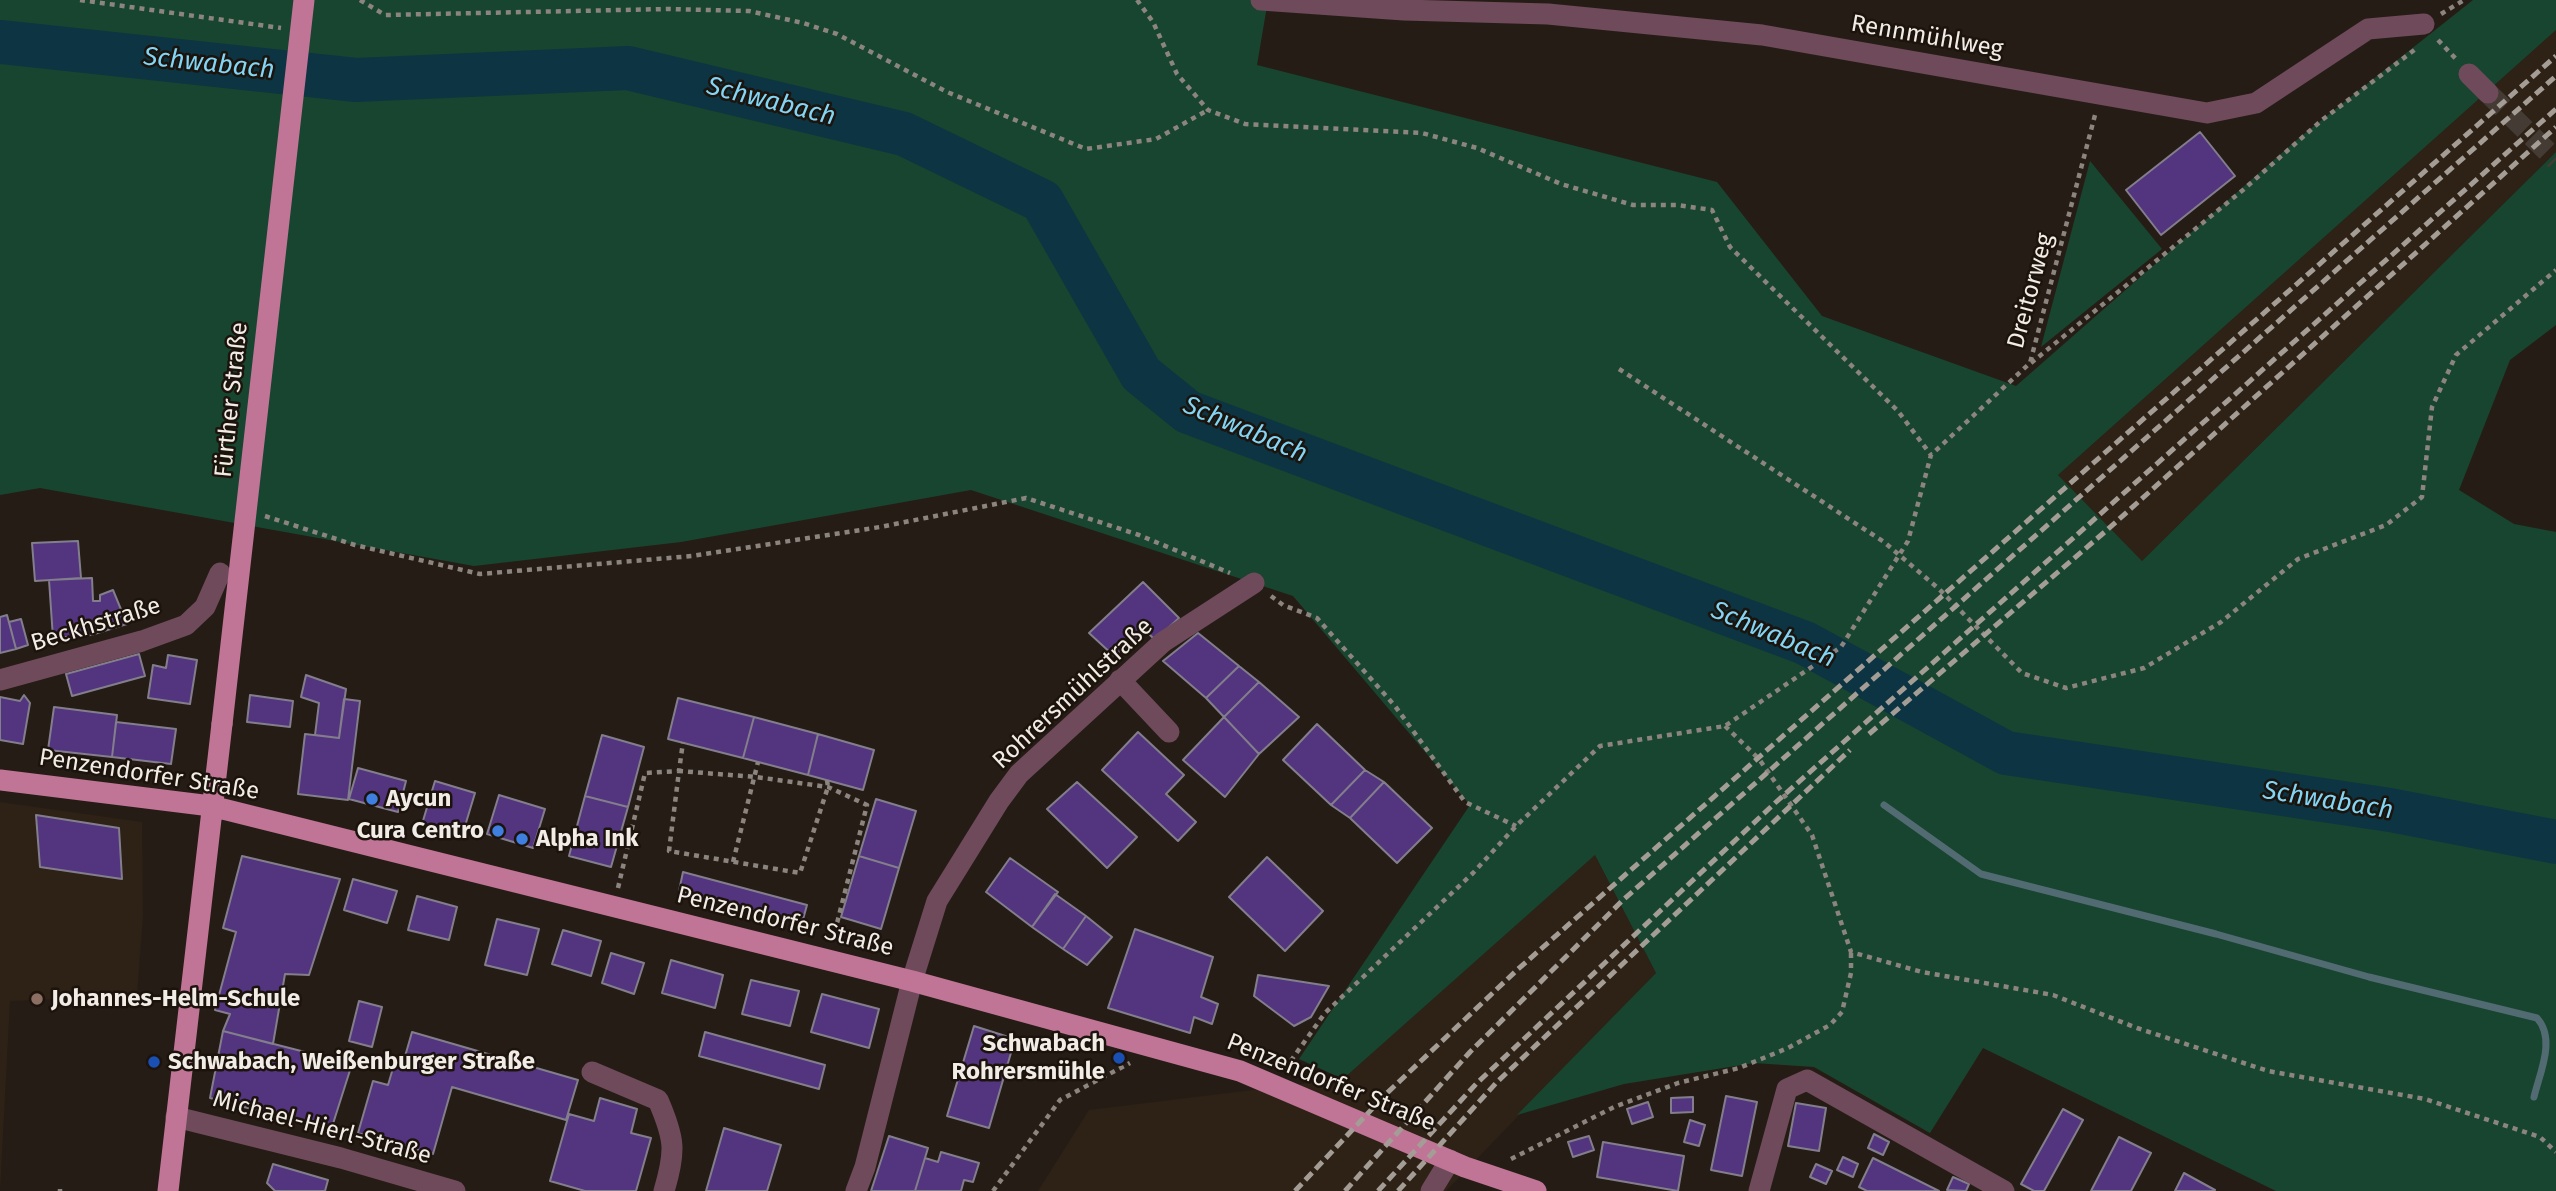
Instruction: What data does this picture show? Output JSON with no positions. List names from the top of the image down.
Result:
{
  "streets": {
    "main road": ["Fürther Straße", "Penzendorfer Straße"],
    "street": [
      "Rennmühlweg",
      "Beckhstraße",
      "Rohrersmühlstraße",
      "Michael-Hierl-Straße"
    ],
    "path": ["Dreitorweg"]
  },
  "crossings": [
    ["Rennmühlweg", "Dreitorweg"],
    ["Fürther Straße", "Penzendorfer Straße"],
    ["Fürther Straße", "Michael-Hierl-Straße"],
    ["Rohrersmühlstraße", "Penzendorfer Straße"]
  ],
  "water": ["Schwabach"],
  "places": [
    "Aycun",
    "Cura Centro",
    "Alpha Ink",
    "Johannes-Helm-Schule",
    "Schwabach Rohrersmühle",
    "Schwabach, Weißenburger Straße"
  ]
}
